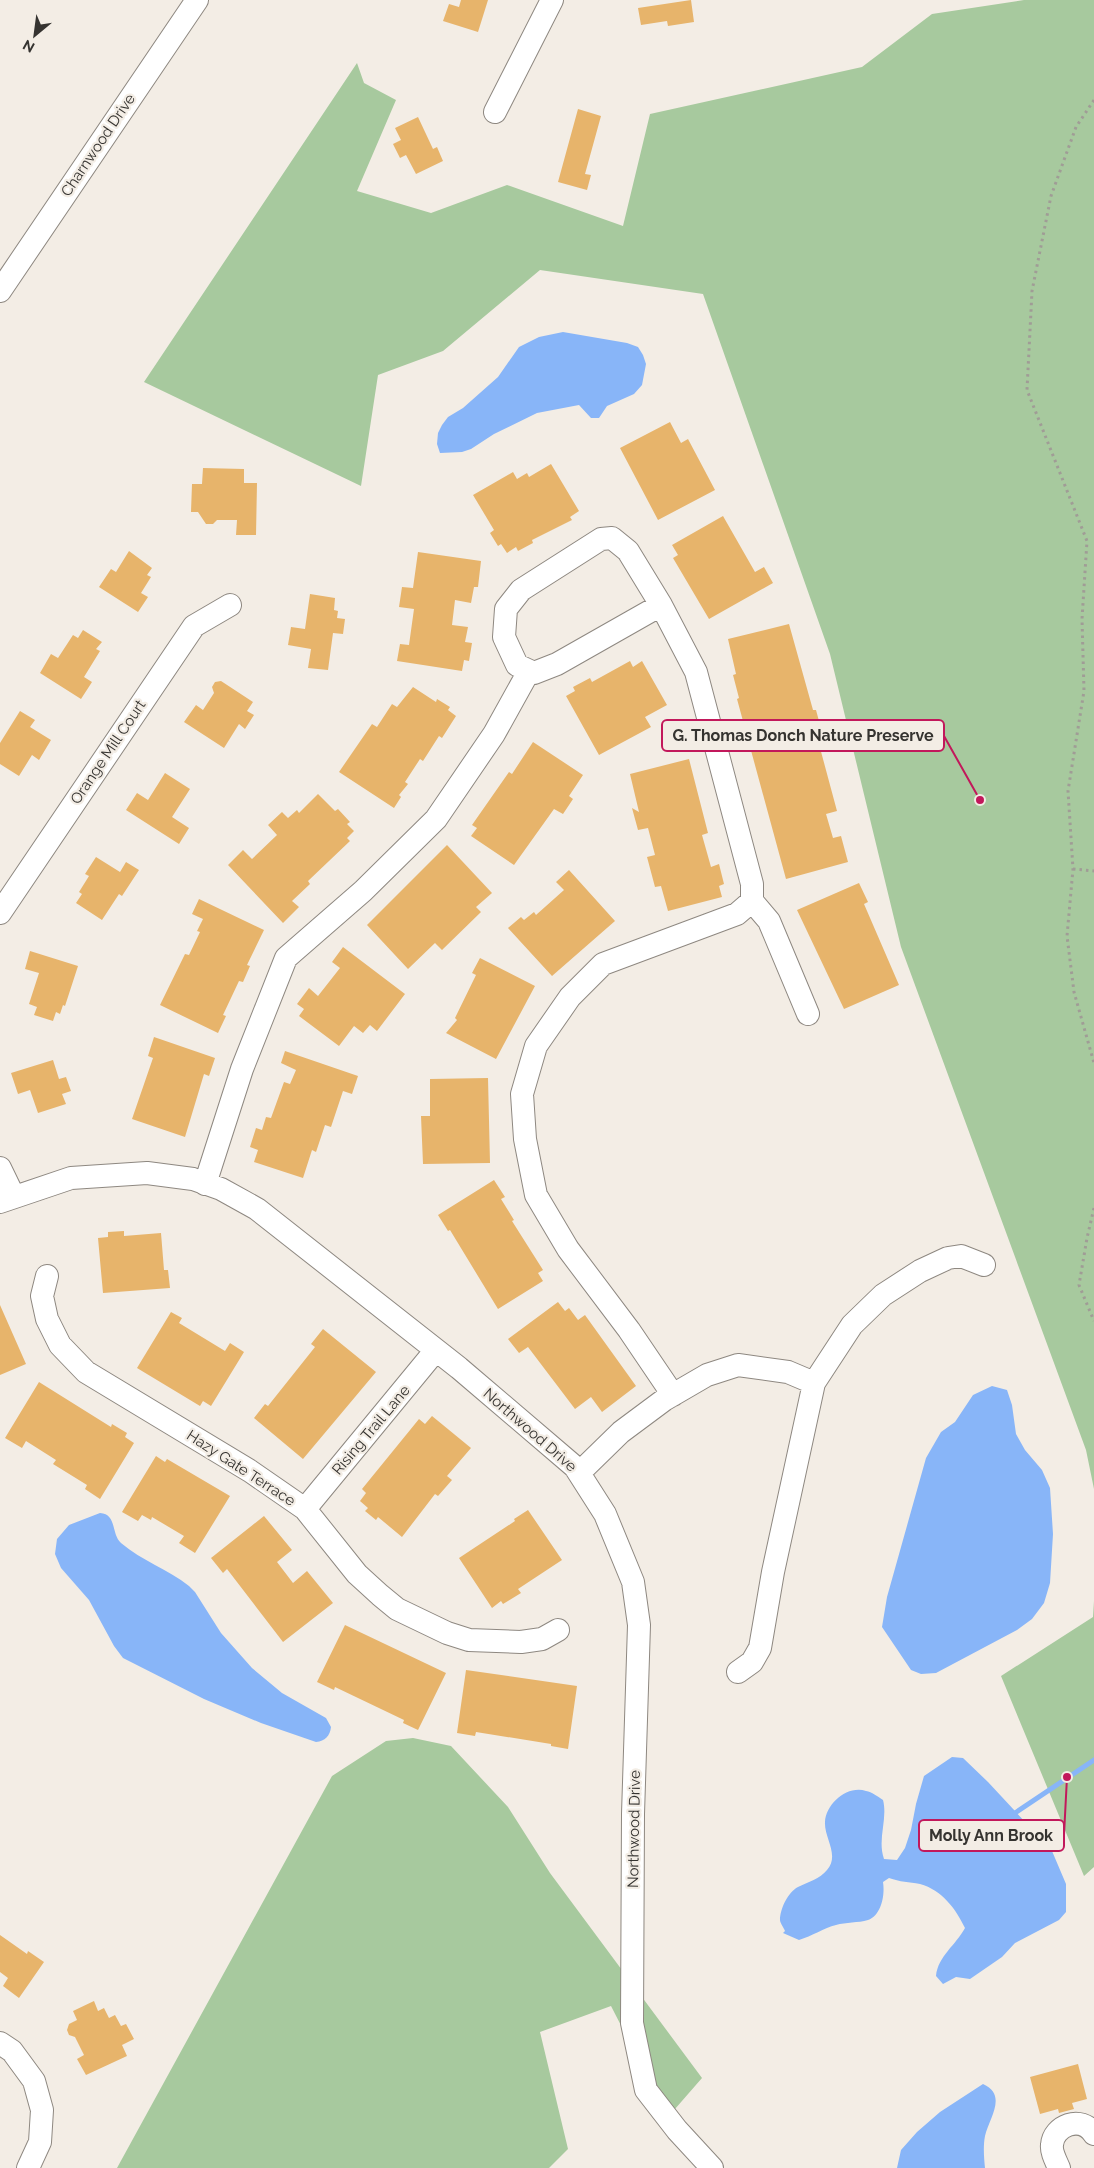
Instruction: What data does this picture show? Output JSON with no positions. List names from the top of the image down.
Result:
{
  "streets": {
    "street": [
      "Charnwood Drive",
      "Orange Mill Court",
      "Rising Trail Lane",
      "Northwood Drive",
      "Hazy Gate Terrace"
    ]
  },
  "crossings": [
    ["Rising Trail Lane", "Northwood Drive"],
    ["Rising Trail Lane", "Hazy Gate Terrace"]
  ],
  "places": ["G. Thomas Donch Nature Preserve", "Molly Ann Brook"],
  "north": "bottom left"
}
